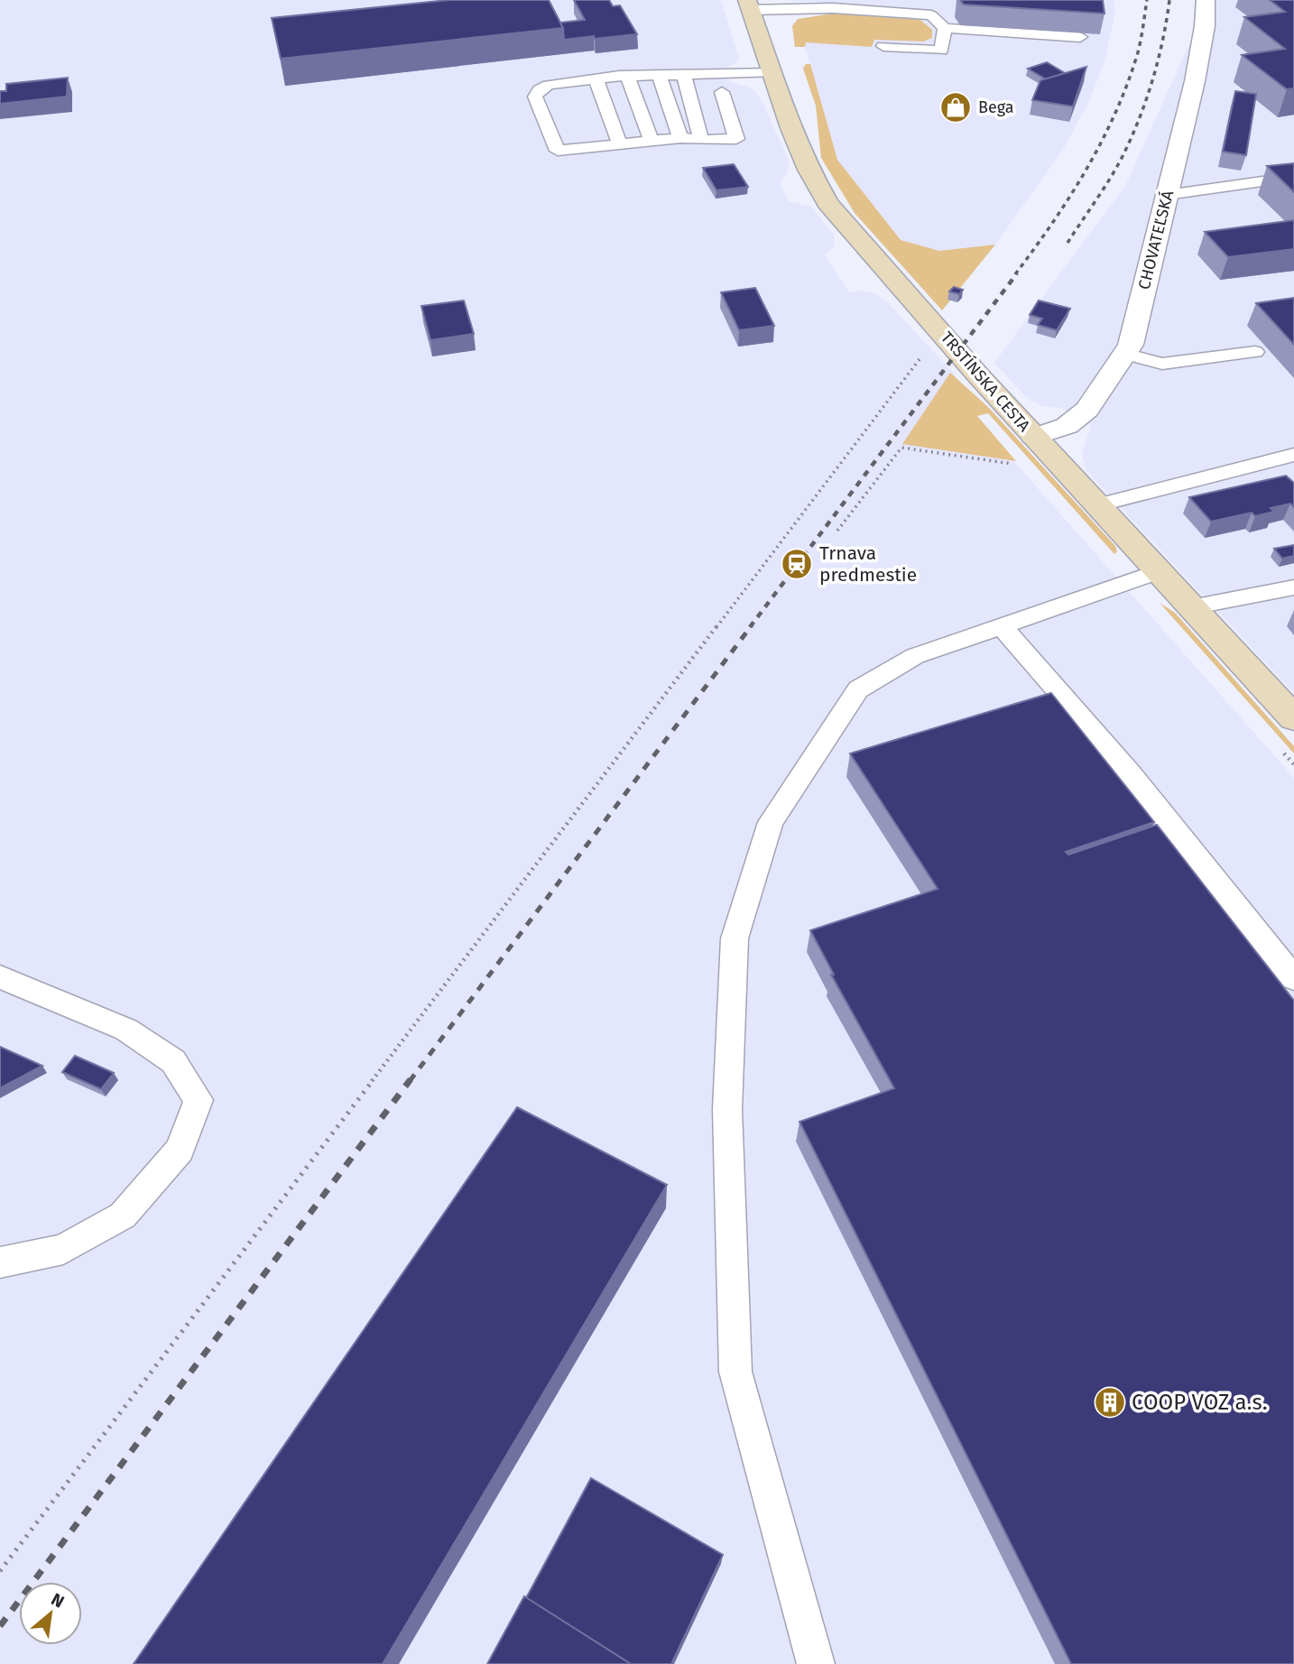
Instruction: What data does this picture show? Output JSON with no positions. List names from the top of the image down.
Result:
{
  "streets": {
    "main road": ["TRSTÍNSKA CESTA"],
    "street": ["CHOVATEĽSKÁ"]
  },
  "crossings": [
    ["CHOVATEĽSKÁ", "TRSTÍNSKA CESTA"]
  ],
  "places": {
    "shop": ["Bega"],
    "station": ["Trnava predmestie"],
    "building": ["COOP VOZ a.s."]
  },
  "north": "top right"
}
